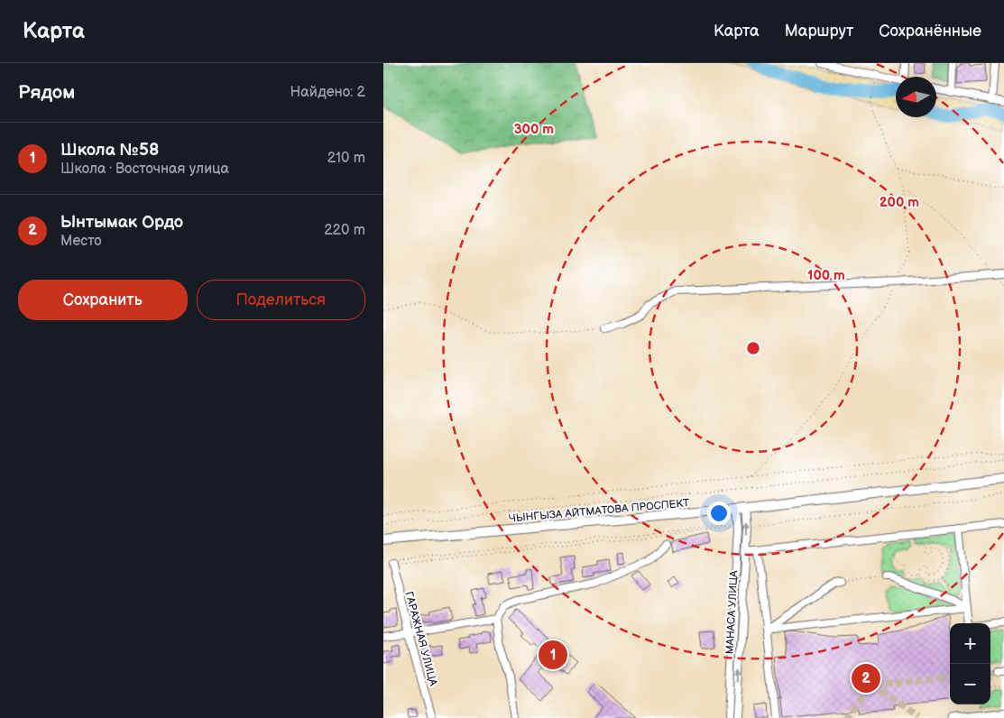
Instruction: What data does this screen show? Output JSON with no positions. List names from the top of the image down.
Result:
{
  "streets": {
    "main road": ["ЧЫНГЫЗА АЙТМАТОВА ПРОСПЕКТ"],
    "street": ["МАНАСА УЛИЦА", "ГАРАЖНАЯ УЛИЦА"]
  },
  "crossings": [
    ["ЧЫНГЫЗА АЙТМАТОВА ПРОСПЕКТ", "МАНАСА УЛИЦА"]
  ],
  "north": "left",
  "page": {
    "header": "Карта",
    "nav": ["Карта", "Маршрут", "Сохранённые"],
    "heading": ["Рядом", "Найдено: 2"],
    "list": [
      {
        "mark": "1",
        "name": "Школа №58",
        "note": "Школа · Восточная улица",
        "value": "210 m"
      },
      {
        "mark": "2",
        "name": "Ынтымак Ордо",
        "note": "Место",
        "value": "220 m"
      }
    ],
    "buttons": ["Сохранить", "Поделиться"],
    "map_buttons": ["+", "−"],
    "pins": ["1", "2"]
  },
  "rings": ["300 m", "200 m", "100 m"]
}
